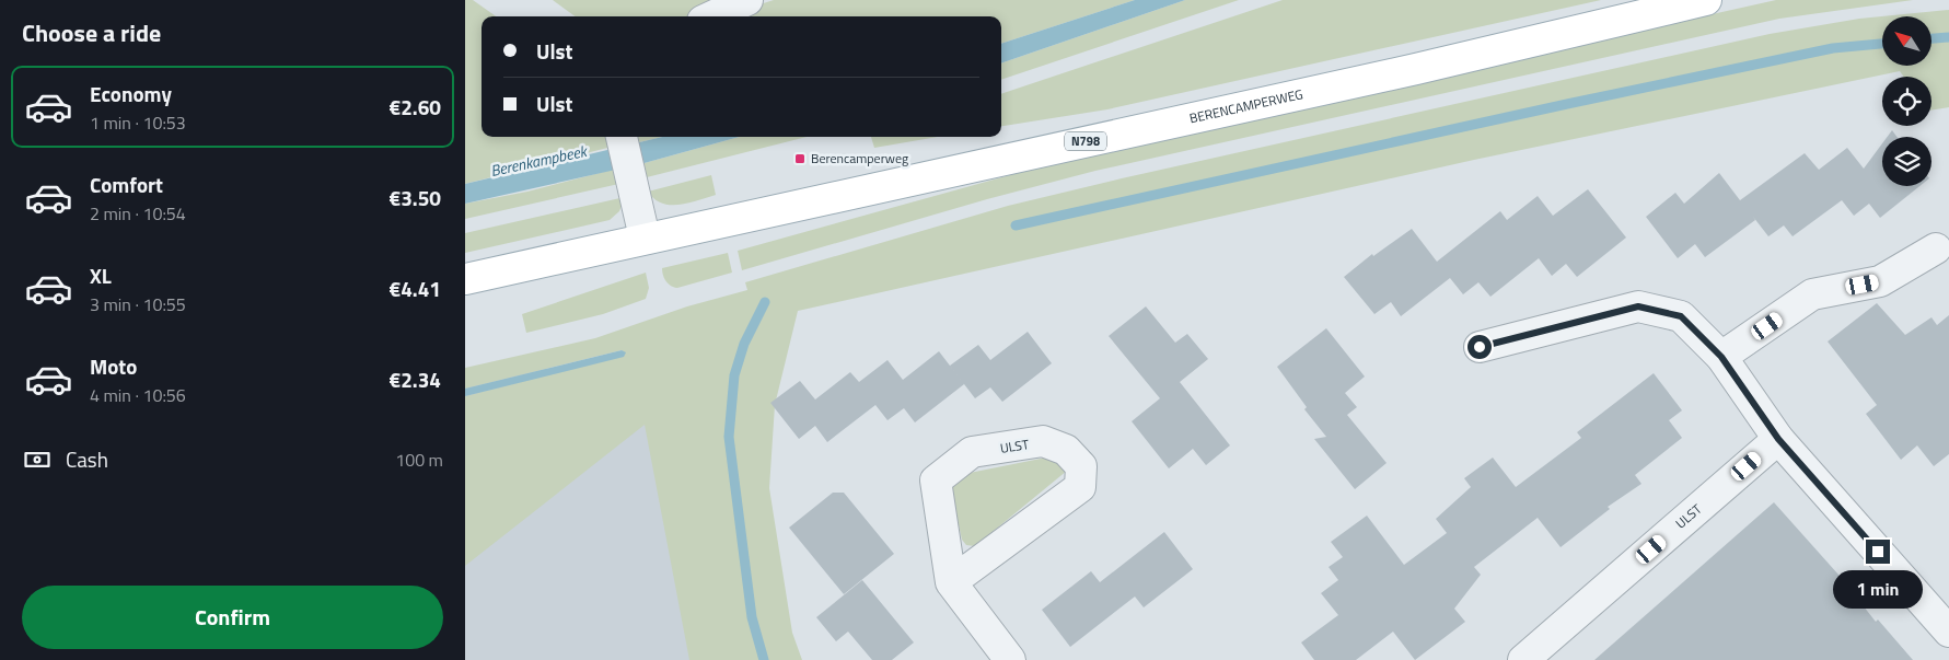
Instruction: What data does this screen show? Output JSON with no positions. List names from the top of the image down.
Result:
{
  "streets": {
    "main road": ["BERENCAMPERWEG", "N798"],
    "street": ["ULST"]
  },
  "water": ["Berenkampbeek"],
  "places": {
    "transit": ["Berencamperweg"]
  },
  "north": "top left",
  "page": {
    "heading": "Choose a ride",
    "banner": ["Ulst", "Ulst"],
    "list": [
      {
        "name": "Economy",
        "note": "1 min · 10:53",
        "value": "€2.60"
      },
      {
        "name": "Comfort",
        "note": "2 min · 10:54",
        "value": "€3.50"
      },
      {
        "name": "XL",
        "note": "3 min · 10:55",
        "value": "€4.41"
      },
      {
        "name": "Moto",
        "note": "4 min · 10:56",
        "value": "€2.34"
      }
    ],
    "pay": ["Cash", "100 m"],
    "bubble": "1 min",
    "buttons": "Confirm"
  }
}
